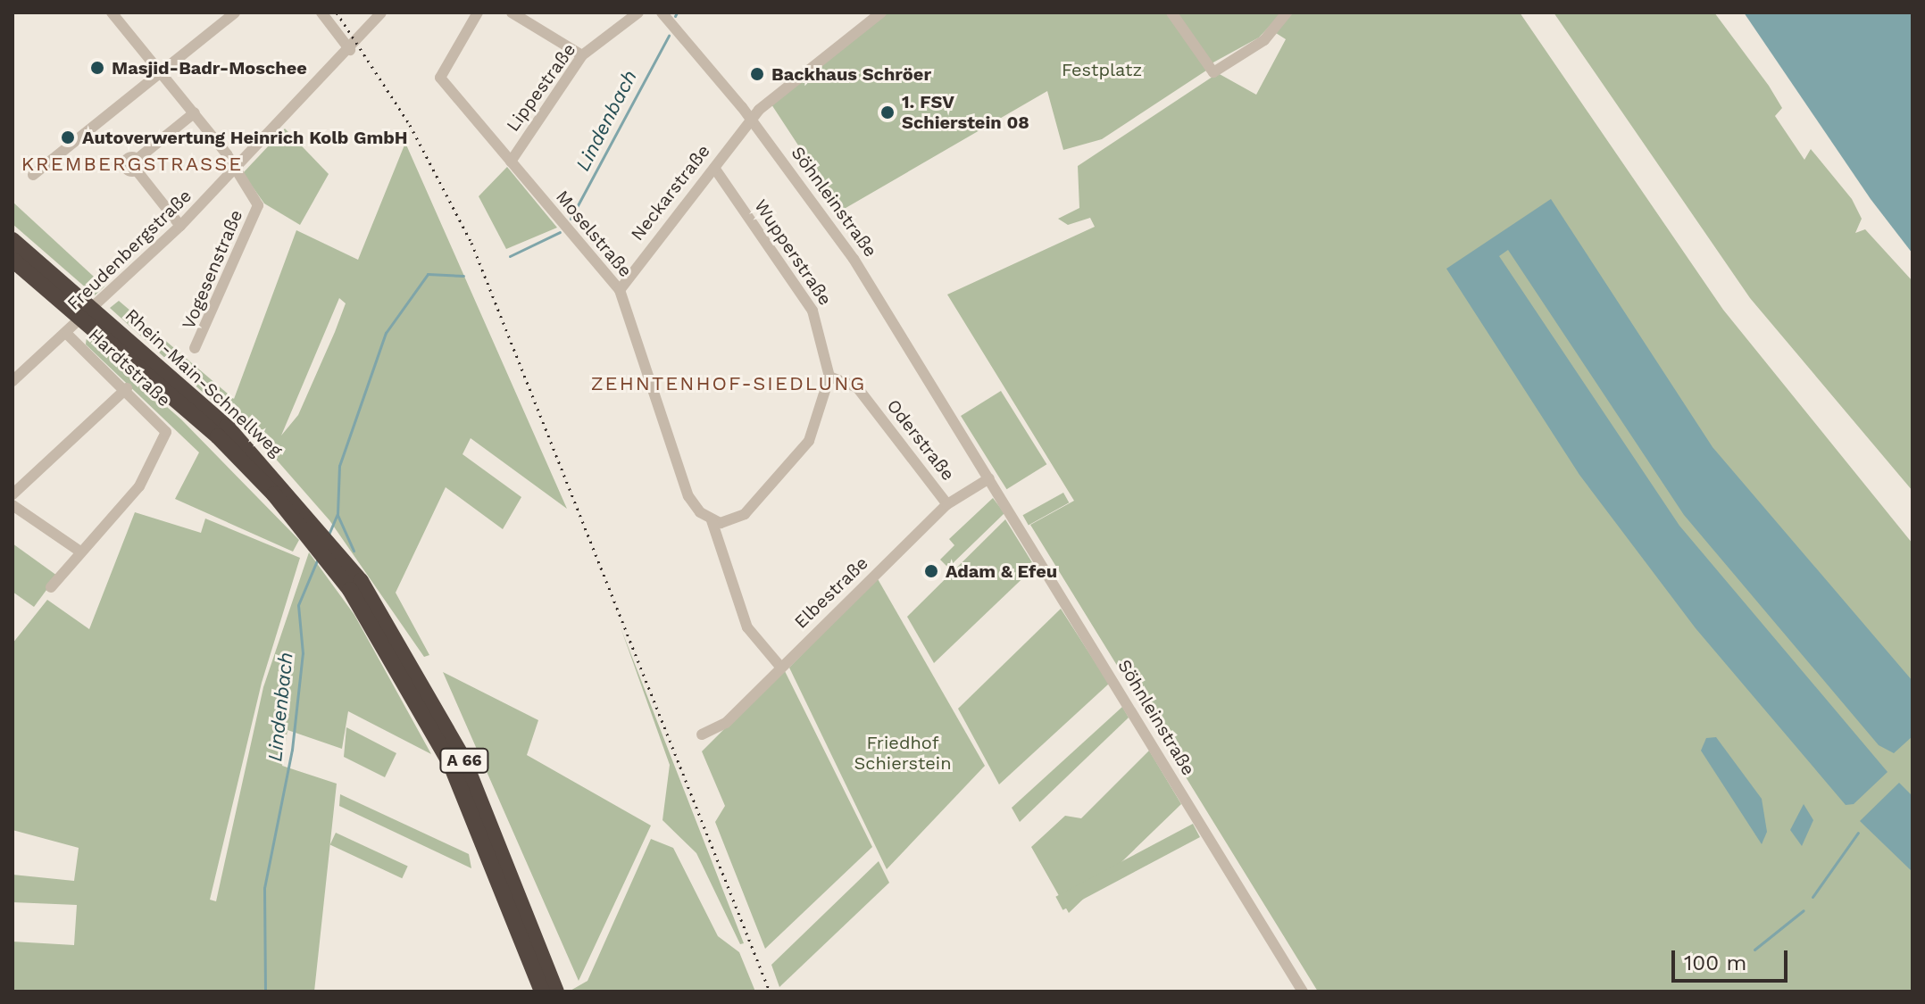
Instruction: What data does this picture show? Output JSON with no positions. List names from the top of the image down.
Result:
{
  "streets": {
    "highway": ["Rhein-Main-Schnellweg", "A 66"],
    "street": [
      "Lippestraße",
      "Neckarstraße",
      "Söhnleinstraße",
      "Moselstraße",
      "Freudenbergstraße",
      "Wupperstraße",
      "Vogesenstraße",
      "Hardtstraße",
      "Oderstraße",
      "Elbestraße"
    ]
  },
  "crossings": [
    ["Lippestraße", "Moselstraße"],
    ["Neckarstraße", "Söhnleinstraße"],
    ["Neckarstraße", "Moselstraße"],
    ["Neckarstraße", "Wupperstraße"],
    ["Söhnleinstraße", "Elbestraße"],
    ["Moselstraße", "Wupperstraße"],
    ["Moselstraße", "Elbestraße"],
    ["Freudenbergstraße", "Vogesenstraße"],
    ["Freudenbergstraße", "Hardtstraße"],
    ["Wupperstraße", "Oderstraße"],
    ["Oderstraße", "Elbestraße"]
  ],
  "districts": ["KREMBERGSTRASSE", "ZEHNTENHOF-SIEDLUNG"],
  "water": ["Lindenbach"],
  "parks": ["Festplatz", "Friedhof Schierstein"],
  "places": [
    "Masjid-Badr-Moschee",
    "Backhaus Schröer",
    "1. FSV Schierstein 08",
    "Autoverwertung Heinrich Kolb GmbH",
    "Adam & Efeu"
  ],
  "scale_bar": "100 m"
}
